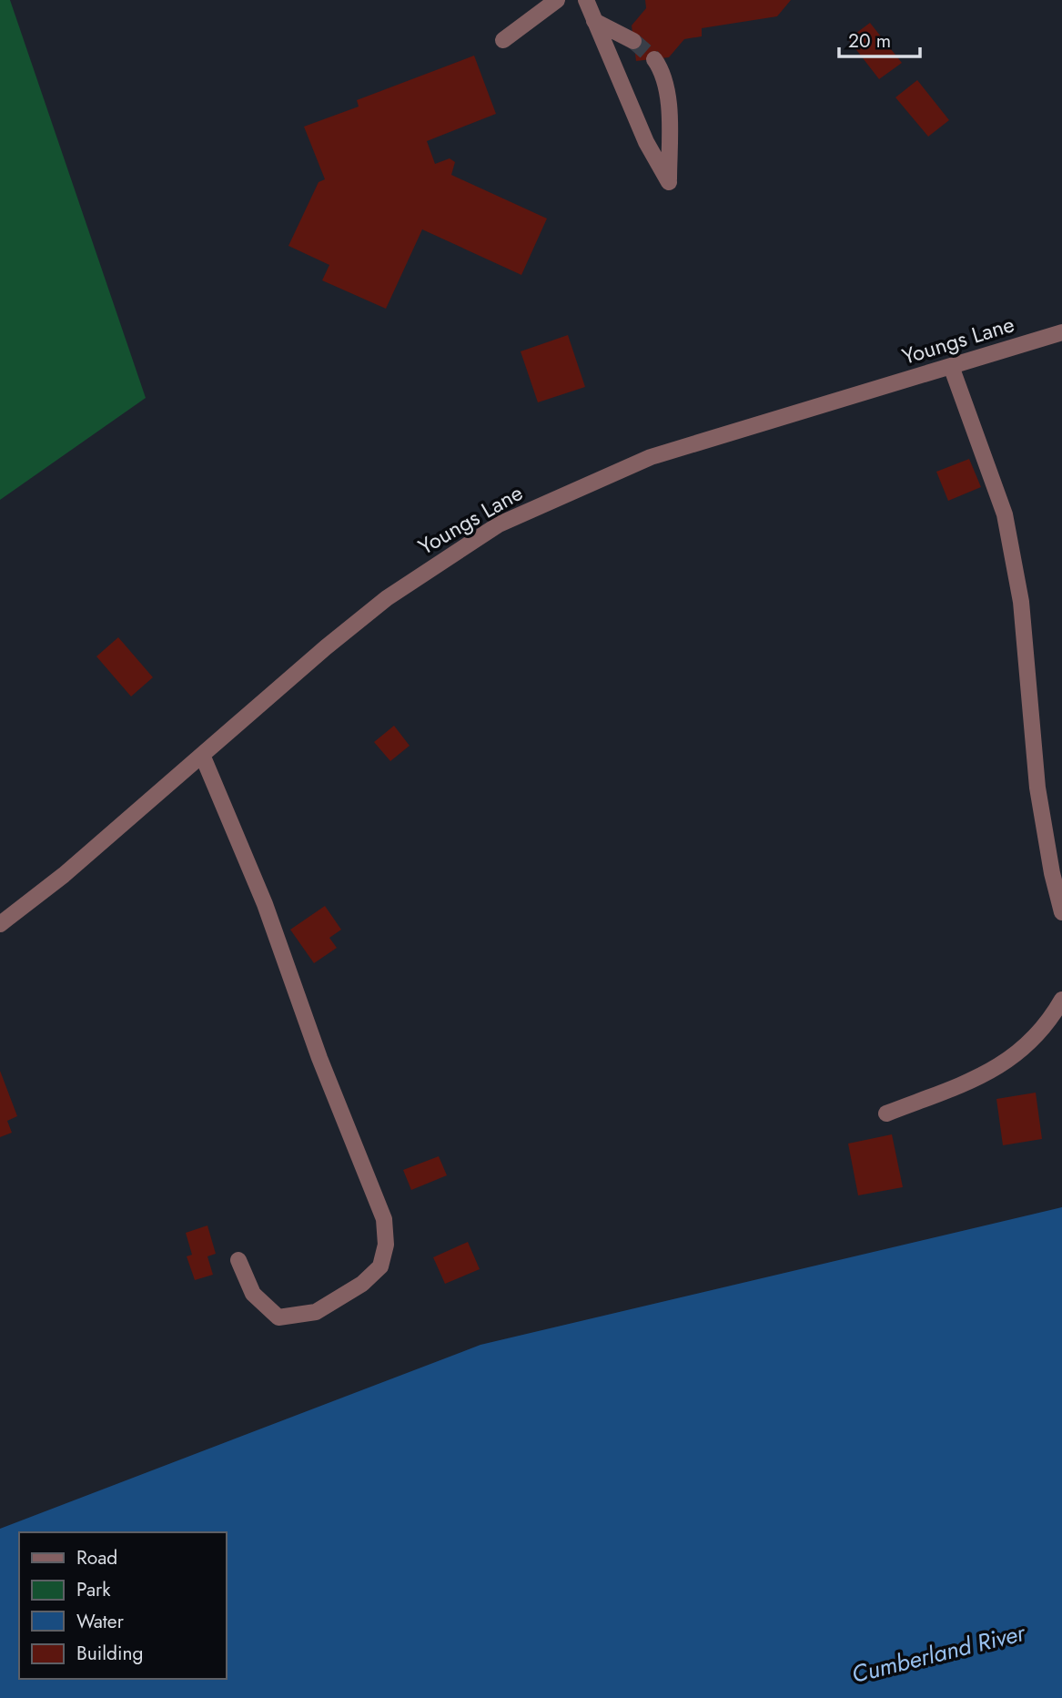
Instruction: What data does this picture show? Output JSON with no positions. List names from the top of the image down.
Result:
{
  "streets": {
    "street": ["Youngs Lane"]
  },
  "water": ["Cumberland River"],
  "legend": [
    "Road",
    "Park",
    "Water",
    "Building"
  ],
  "scale_bar": "20 m"
}
